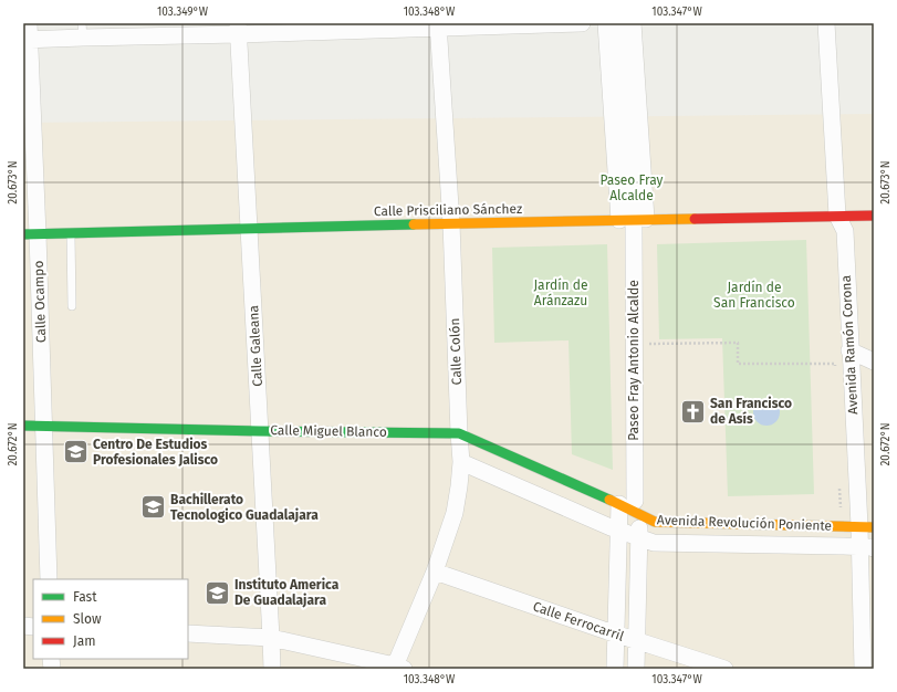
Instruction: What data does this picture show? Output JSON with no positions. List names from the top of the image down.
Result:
{
  "streets": {
    "street": [
      "Calle Prisciliano Sánchez",
      "Calle Ocampo",
      "Avenida Ramón Corona",
      "Calle Galeana",
      "Calle Colón",
      "Paseo Fray Antonio Alcalde",
      "Calle Miguel Blanco",
      "Avenida Revolución Poniente",
      "Calle Ferrocarril"
    ]
  },
  "crossings": [
    ["Calle Prisciliano Sánchez", "Calle Ocampo"],
    ["Calle Prisciliano Sánchez", "Avenida Ramón Corona"],
    ["Calle Prisciliano Sánchez", "Calle Galeana"],
    ["Calle Prisciliano Sánchez", "Calle Colón"],
    ["Calle Prisciliano Sánchez", "Paseo Fray Antonio Alcalde"],
    ["Calle Ocampo", "Calle Miguel Blanco"],
    ["Avenida Ramón Corona", "Avenida Revolución Poniente"],
    ["Calle Galeana", "Calle Miguel Blanco"],
    ["Calle Colón", "Calle Miguel Blanco"],
    ["Calle Colón", "Calle Ferrocarril"],
    ["Paseo Fray Antonio Alcalde", "Calle Miguel Blanco"],
    ["Paseo Fray Antonio Alcalde", "Avenida Revolución Poniente"],
    ["Calle Miguel Blanco", "Avenida Revolución Poniente"]
  ],
  "parks": ["Paseo Fray Alcalde", "Jardín de Aránzazu", "Jardín de San Francisco"],
  "places": {
    "church": ["San Francisco de Asís"],
    "school or university": ["Centro De Estudios Profesionales Jalisco", "Bachillerato Tecnologico Guadalajara", "Instituto America De Guadalajara"]
  },
  "legend": ["Fast", "Slow", "Jam"],
  "coordinates": [
    "103.349°W",
    "103.348°W",
    "103.347°W",
    "20.673°N",
    "20.672°N"
  ]
}
